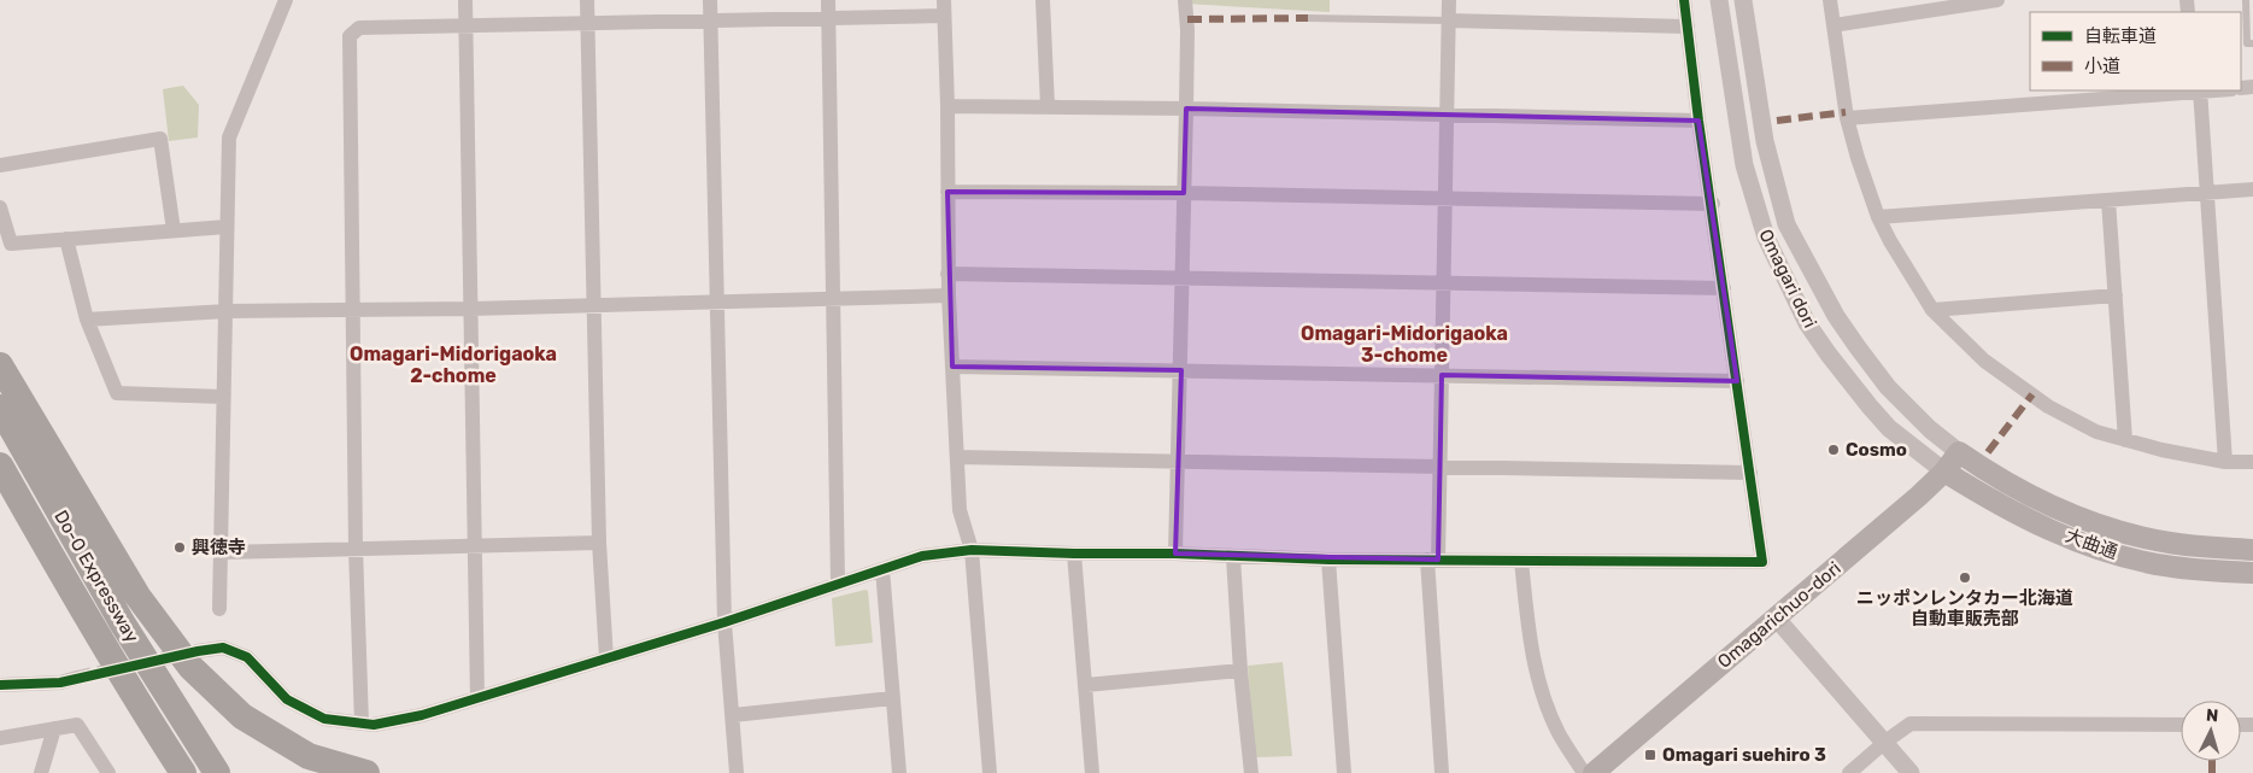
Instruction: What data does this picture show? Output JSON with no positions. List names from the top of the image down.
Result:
{
  "streets": {
    "highway": ["Do-O Expressway"],
    "main road": ["大曲通", "Omagarichuo-dori"],
    "street": ["Omagari dori"]
  },
  "crossings": [
    ["Omagari dori", "大曲通"],
    ["Omagari dori", "Omagarichuo-dori"],
    ["大曲通", "Omagarichuo-dori"]
  ],
  "districts": ["Omagari-Midorigaoka 3-chome", "Omagari-Midorigaoka 2-chome"],
  "places": {
    "other": ["Cosmo", "興徳寺", "ニッポンレンタカー北海道 自動車販売部"],
    "transit": ["Omagari suehiro 3"]
  },
  "legend": ["自転車道", "小道"],
  "north": "top"
}
